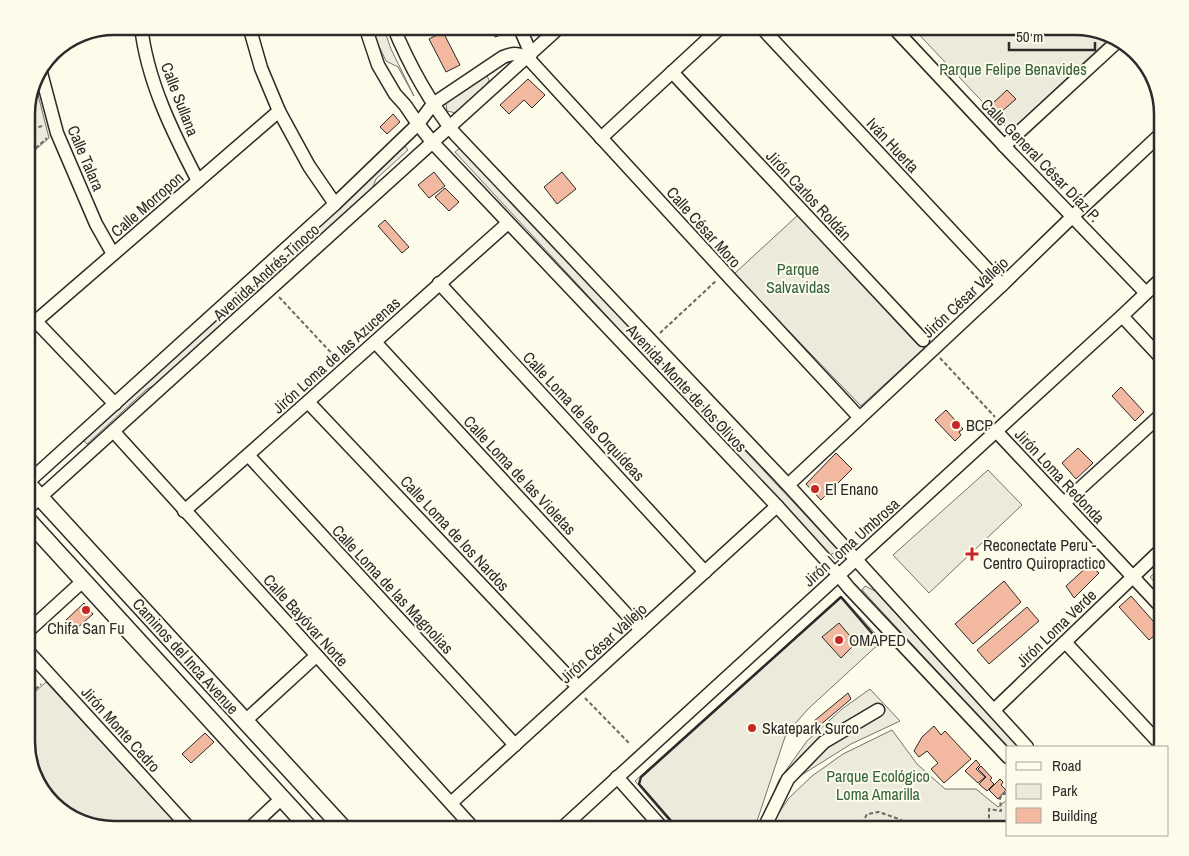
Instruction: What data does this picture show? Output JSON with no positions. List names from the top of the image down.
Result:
{
  "streets": {
    "main road": ["Caminos del Inca Avenue"],
    "street": [
      "Calle Sullana",
      "Iván Huerta",
      "Calle Talara",
      "Calle General César Díaz P.",
      "Jirón Carlos Roldán",
      "Calle Morropon",
      "Calle César Moro",
      "Avenida Andrés Tinoco",
      "Jirón César Vallejo",
      "Jirón Loma de las Azucenas",
      "Avenida Monte de los Olivos",
      "Calle Loma de las Orquídeas",
      "Calle Loma de las Violetas",
      "Jirón Loma Redonda",
      "Calle Loma de los Nardos",
      "Jirón Loma Umbrosa",
      "Calle Loma de las Magnolias",
      "Calle Bayóvar Norte",
      "Jirón Loma Verde",
      "Jirón Monte Cedro"
    ]
  },
  "crossings": [
    ["Calle Sullana", "Calle Morropon"],
    ["Iván Huerta", "Jirón César Vallejo"],
    ["Calle Talara", "Calle Morropon"],
    ["Calle General César Díaz P.", "Jirón César Vallejo"],
    ["Calle General César Díaz P.", "Jirón Loma Umbrosa"],
    ["Calle César Moro", "Avenida Andrés Tinoco"],
    ["Calle César Moro", "Jirón César Vallejo"],
    ["Avenida Andrés Tinoco", "Avenida Monte de los Olivos"],
    ["Avenida Andrés Tinoco", "Calle Bayóvar Norte"],
    ["Avenida Andrés Tinoco", "Caminos del Inca Avenue"],
    ["Jirón César Vallejo", "Avenida Monte de los Olivos"],
    ["Jirón César Vallejo", "Calle Loma de las Orquídeas"],
    ["Jirón César Vallejo", "Calle Loma de las Violetas"],
    ["Jirón César Vallejo", "Calle Loma de los Nardos"],
    ["Jirón César Vallejo", "Calle Loma de las Magnolias"],
    ["Jirón César Vallejo", "Calle Bayóvar Norte"],
    ["Jirón Loma de las Azucenas", "Avenida Monte de los Olivos"],
    ["Jirón Loma de las Azucenas", "Calle Loma de las Orquídeas"],
    ["Jirón Loma de las Azucenas", "Calle Loma de las Violetas"],
    ["Jirón Loma de las Azucenas", "Calle Loma de los Nardos"],
    ["Jirón Loma de las Azucenas", "Calle Loma de las Magnolias"],
    ["Jirón Loma de las Azucenas", "Calle Bayóvar Norte"],
    ["Avenida Monte de los Olivos", "Jirón Loma Umbrosa"],
    ["Avenida Monte de los Olivos", "Jirón Loma Verde"],
    ["Jirón Loma Redonda", "Jirón Loma Umbrosa"],
    ["Jirón Loma Redonda", "Jirón Loma Verde"]
  ],
  "parks": ["Parque Felipe Benavides", "Parque Salvavidas", "Parque Ecológico Loma Amarilla"],
  "places": {
    "other": [
      "BCP",
      "El Enano",
      "Chifa San Fu",
      "OMAPED",
      "Skatepark Surco"
    ],
    "health": ["Reconectate Peru - Centro Quiropractico"]
  },
  "legend": ["Road", "Park", "Building"],
  "scale_bar": "50 m"
}
